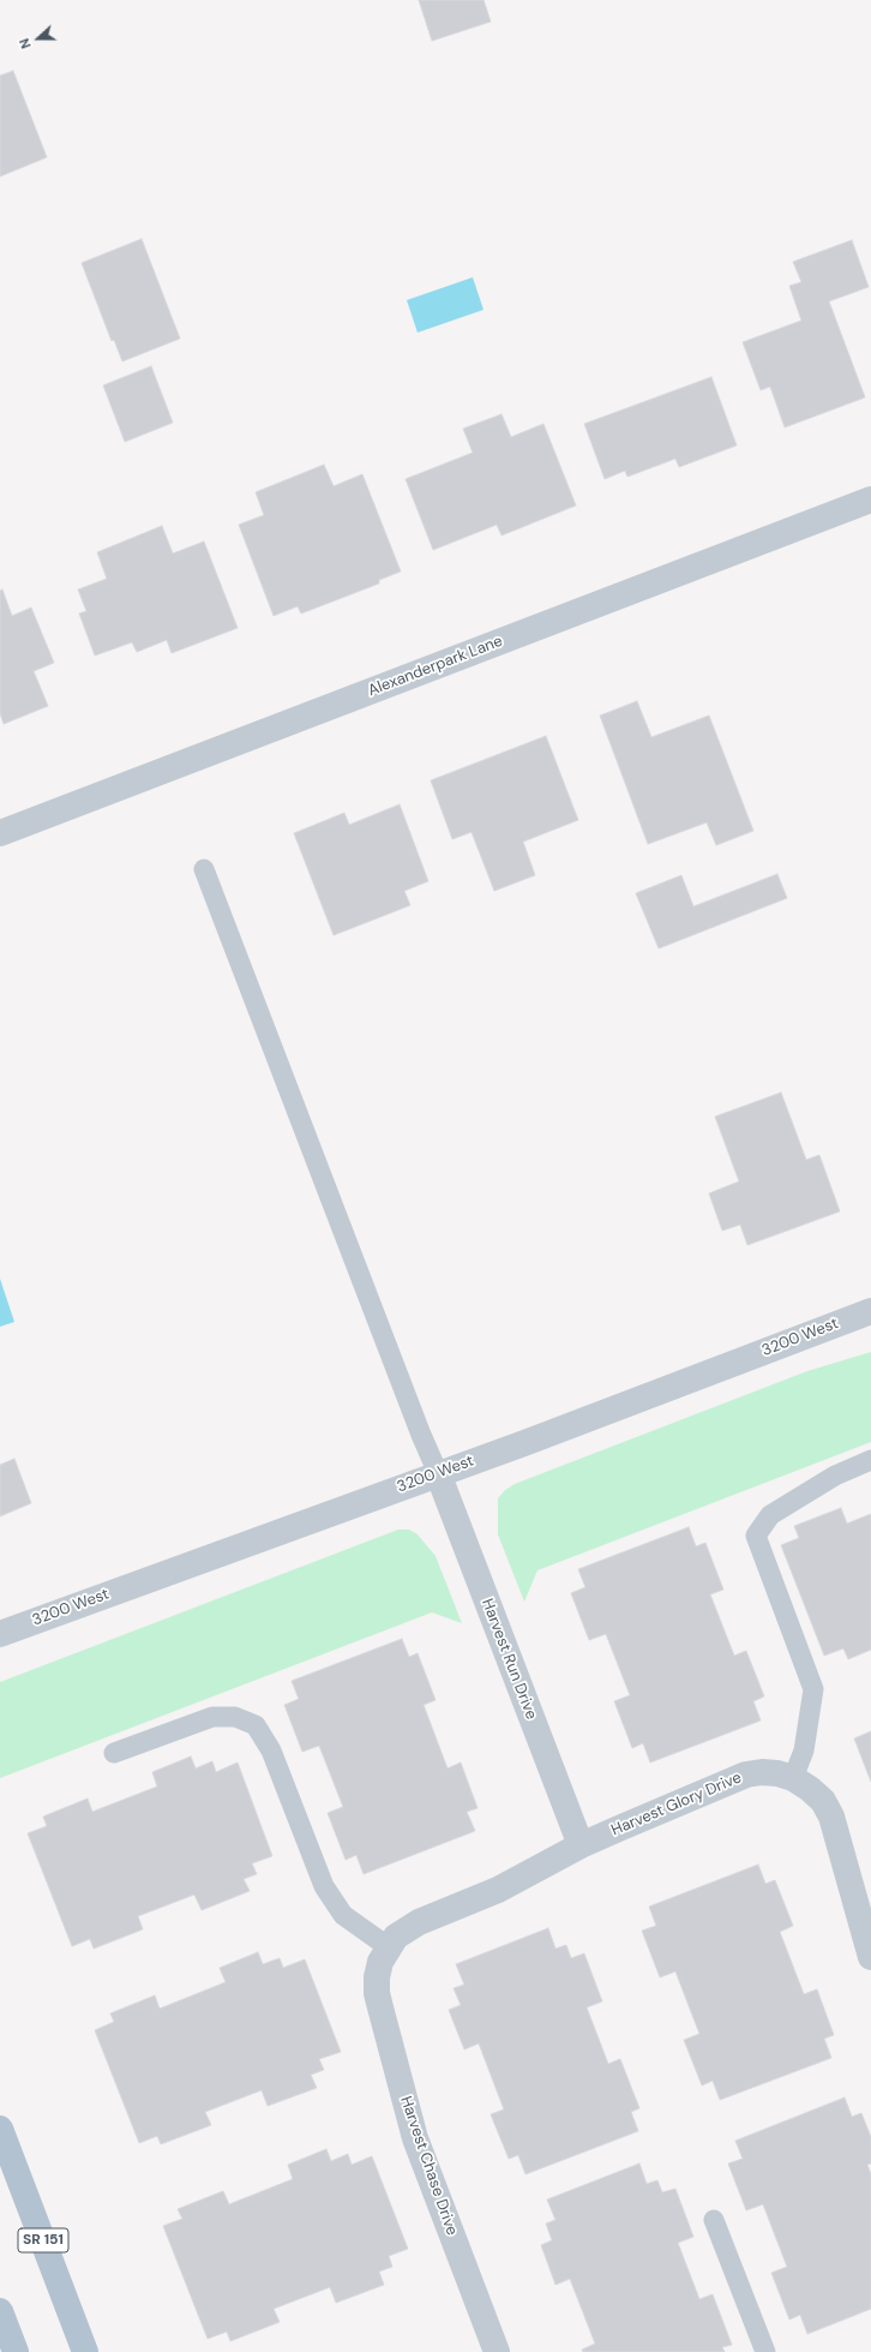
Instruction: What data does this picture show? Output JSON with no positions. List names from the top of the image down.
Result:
{
  "streets": {
    "main road": ["SR 151"],
    "street": [
      "Alexanderpark Lane",
      "3200 West",
      "Harvest Run Drive",
      "Harvest Glory Drive",
      "Harvest Chase Drive"
    ]
  },
  "crossings": [
    ["3200 West", "Harvest Run Drive"],
    ["Harvest Run Drive", "Harvest Glory Drive"],
    ["Harvest Glory Drive", "Harvest Chase Drive"]
  ],
  "north": "left"
}
